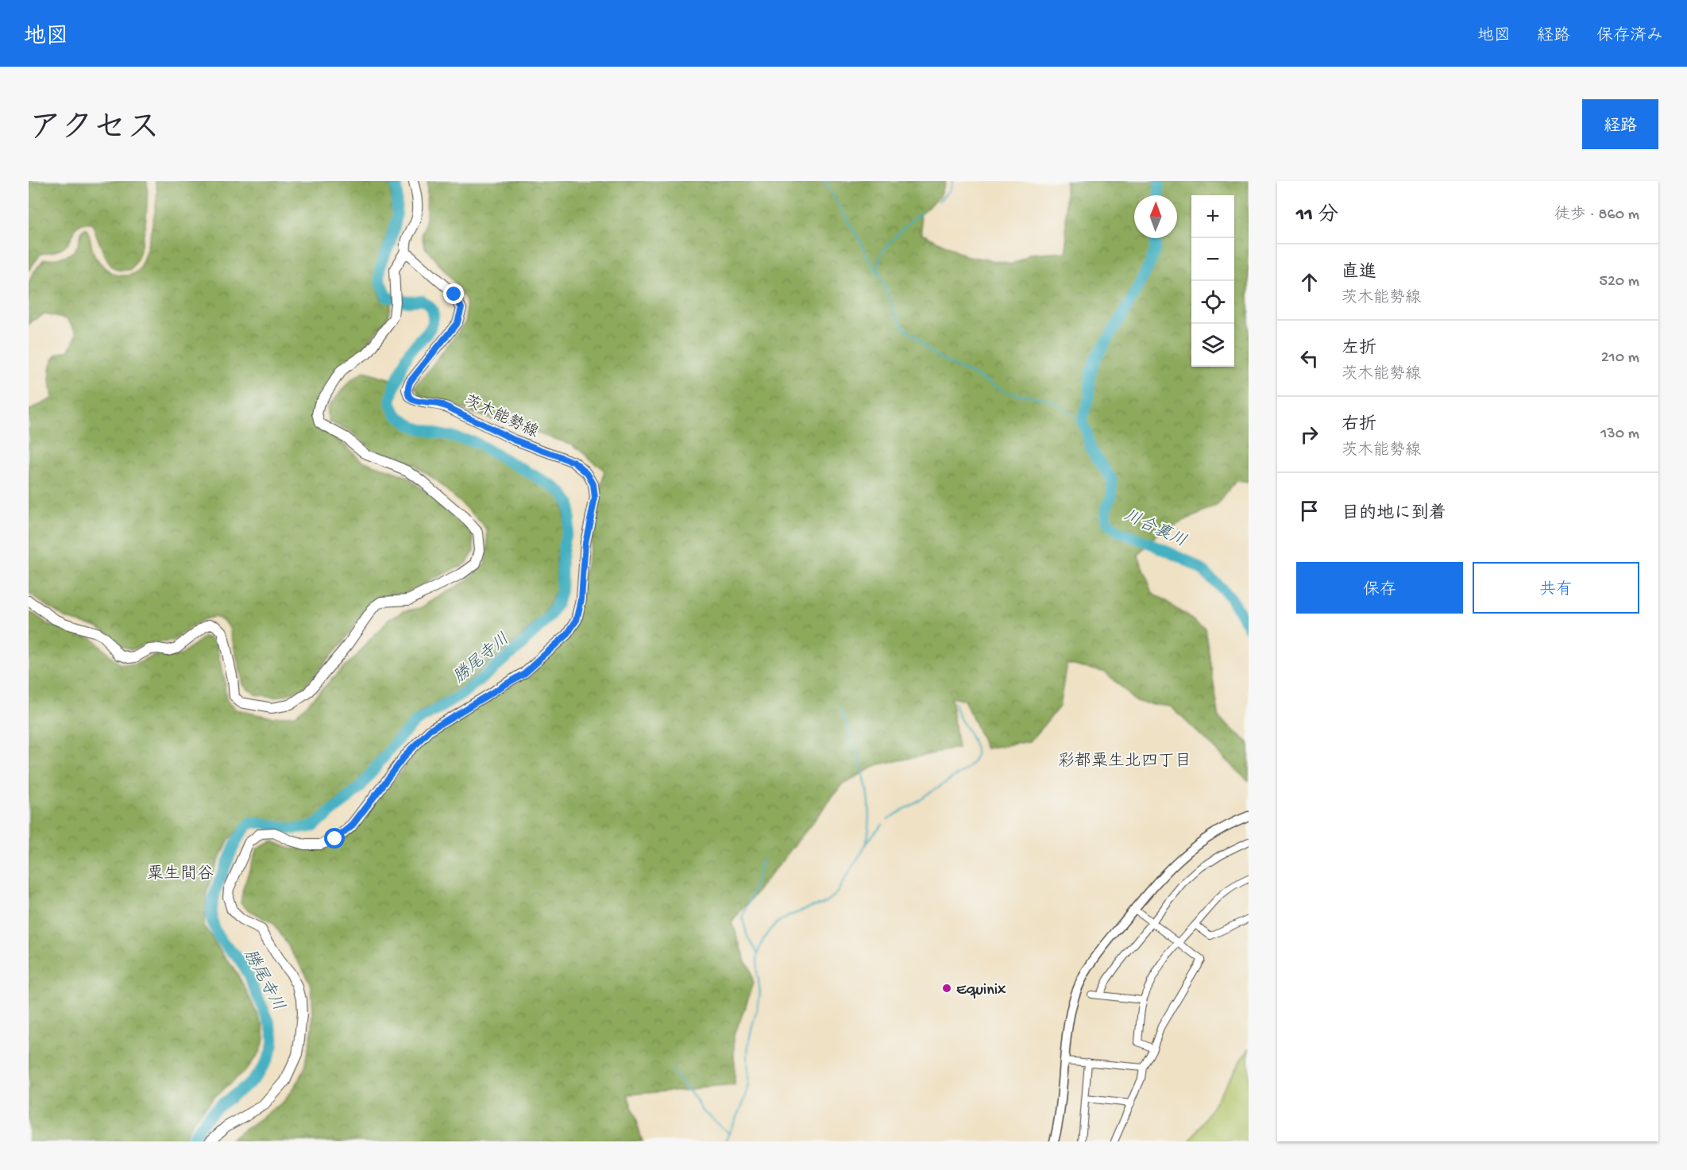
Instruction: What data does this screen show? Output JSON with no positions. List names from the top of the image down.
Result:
{
  "streets": {
    "main road": ["茨木能勢線"]
  },
  "districts": ["彩都粟生北四丁目", "粟生間谷"],
  "water": ["川合裏川", "勝尾寺川"],
  "places": ["Equinix"],
  "north": "top",
  "page": {
    "header": "地図",
    "nav": ["地図", "経路", "保存済み"],
    "title": "アクセス",
    "buttons": [
      "経路",
      ["保存", "共有"]
    ],
    "heading": ["11 分", "徒歩 · 860 m"],
    "map_buttons": ["+", "−"],
    "list": [
      ["直進", "茨木能勢線", "520 m"],
      ["左折", "茨木能勢線", "210 m"],
      ["右折", "茨木能勢線", "130 m"],
      "目的地に到着"
    ]
  }
}
